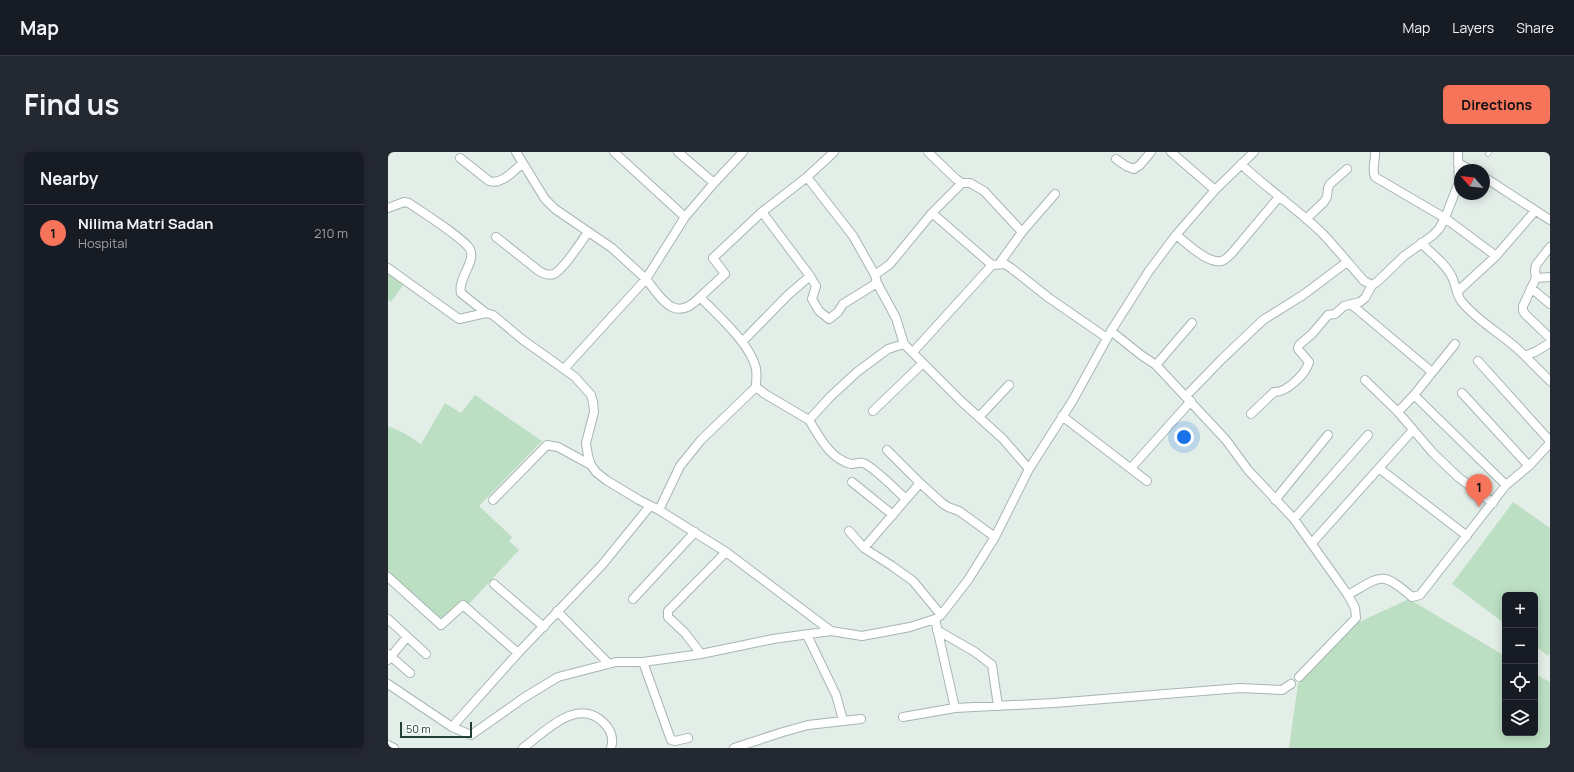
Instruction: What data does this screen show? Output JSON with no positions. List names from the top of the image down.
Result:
{
  "scale_bar": "50 m",
  "north": "top left",
  "page": {
    "header": "Map",
    "nav": ["Map", "Layers", "Share"],
    "title": "Find us",
    "buttons": "Directions",
    "heading": "Nearby",
    "list": [
      {
        "mark": "1",
        "name": "Nilima Matri Sadan",
        "note": "Hospital",
        "value": "210 m"
      }
    ],
    "pins": "1",
    "map_buttons": ["+", "−"],
    "scale": "50 m"
  }
}
